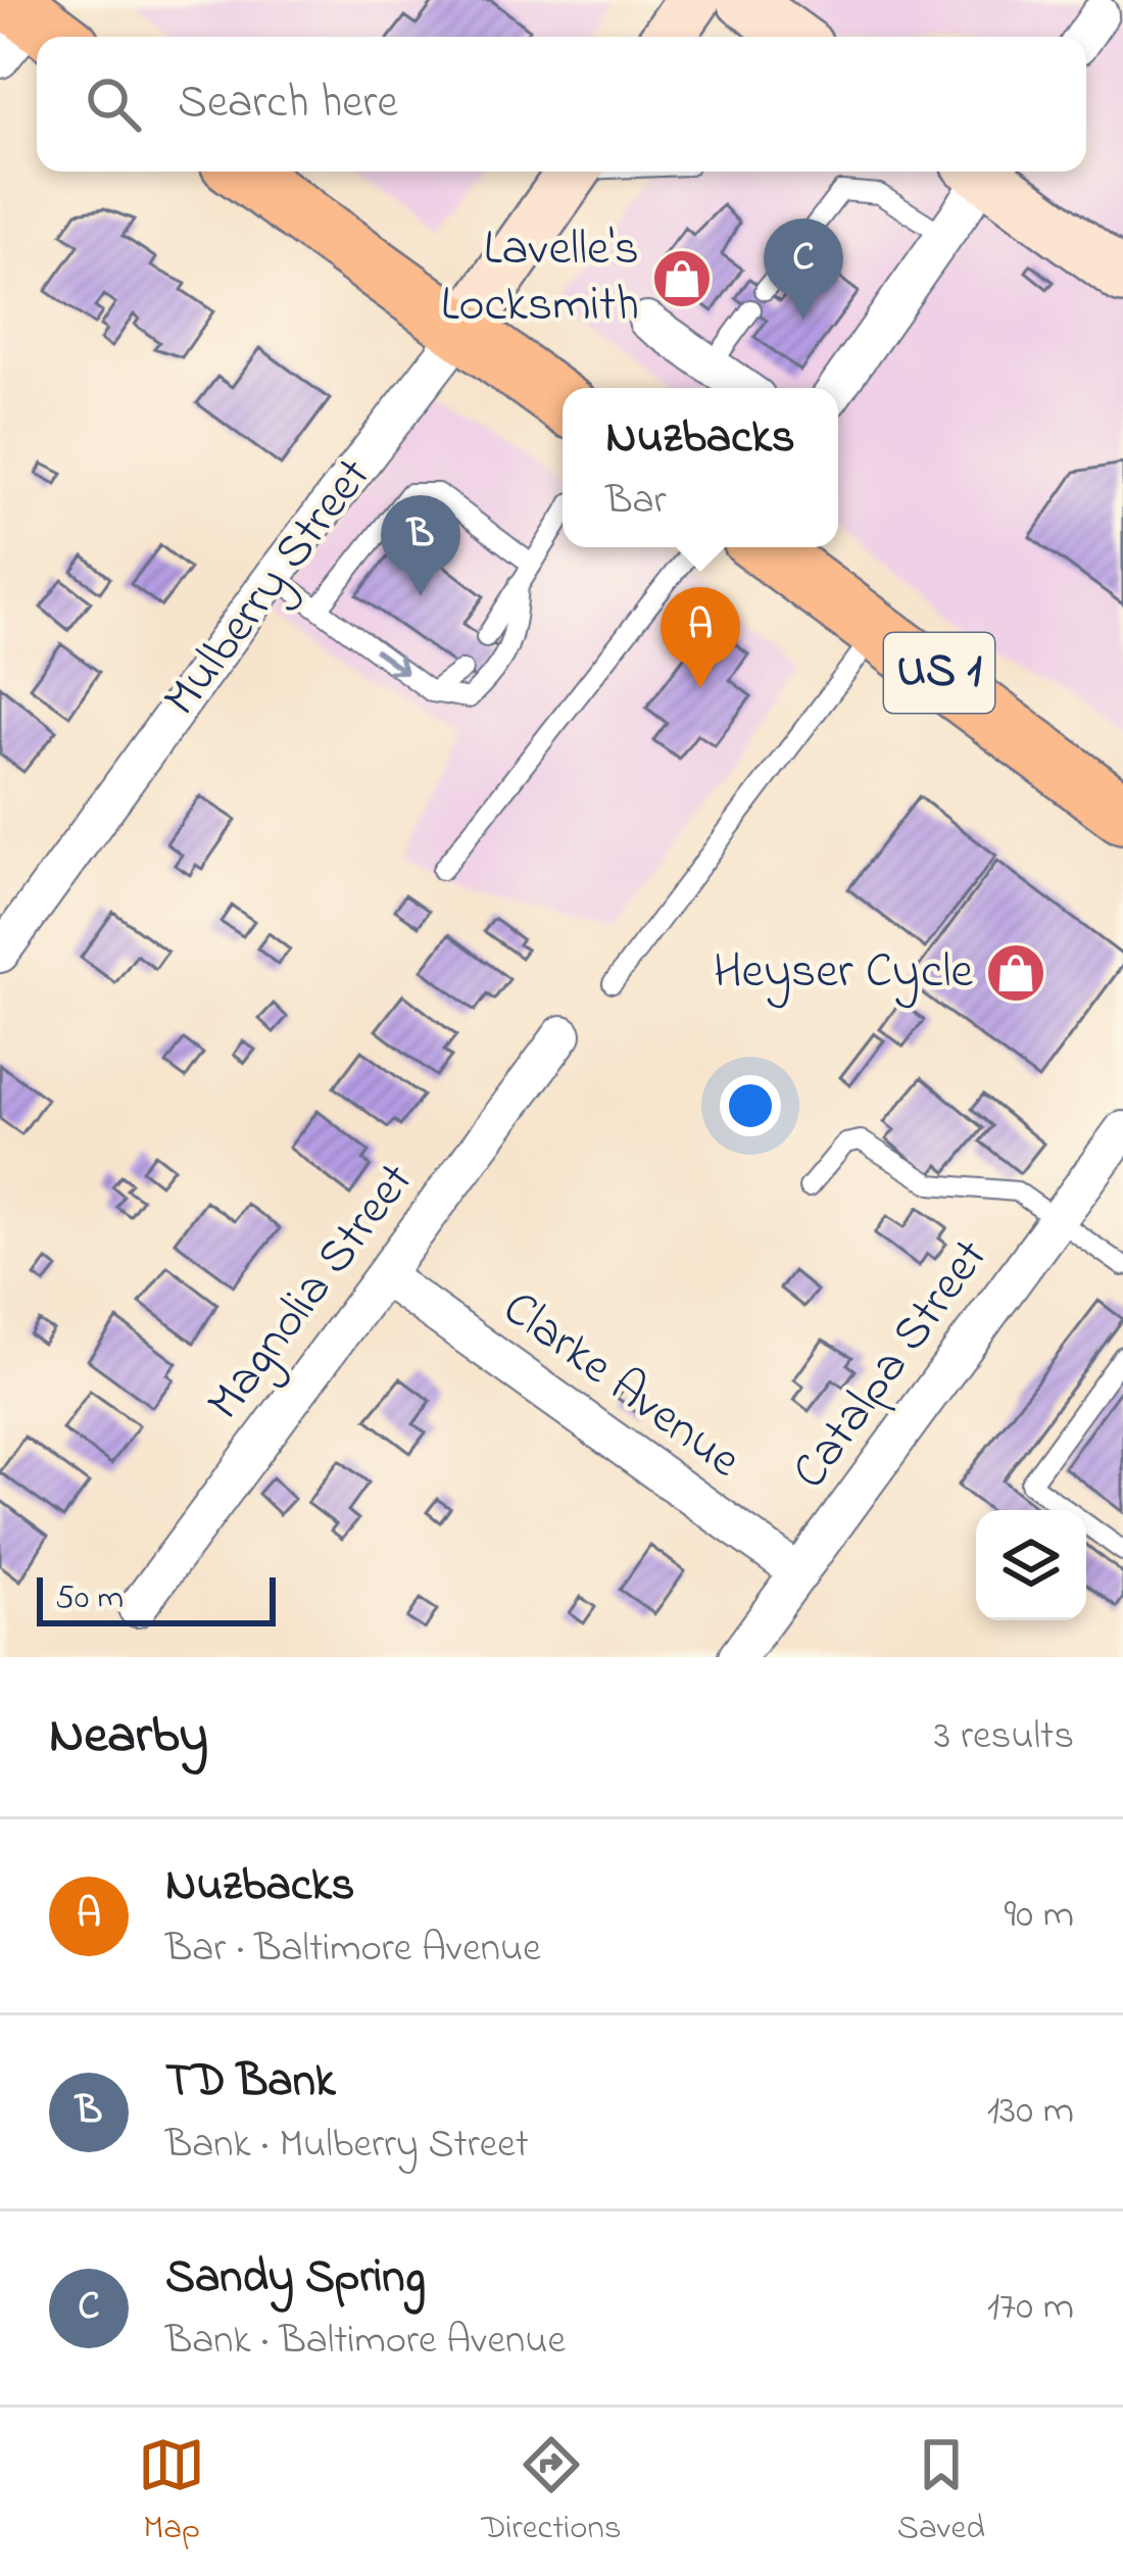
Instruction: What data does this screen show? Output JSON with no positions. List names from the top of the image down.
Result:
{
  "streets": {
    "main road": ["US 1"],
    "street": [
      "Mulberry Street",
      "Magnolia Street",
      "Catalpa Street",
      "Clarke Avenue"
    ]
  },
  "crossings": [
    ["Magnolia Street", "Clarke Avenue"],
    ["Catalpa Street", "Clarke Avenue"]
  ],
  "places": {
    "shop": ["Lavelle's Locksmith", "Heyser Cycle"]
  },
  "scale_bar": "50 m",
  "page": {
    "search": "Search here",
    "pins": ["C", "B", "A"],
    "popup": ["Nuzbacks", "Bar"],
    "scale": "50 m",
    "heading": ["Nearby", "3 results"],
    "list": [
      {
        "mark": "A",
        "name": "Nuzbacks",
        "note": "Bar · Baltimore Avenue",
        "value": "90 m"
      },
      {
        "mark": "B",
        "name": "TD Bank",
        "note": "Bank · Mulberry Street",
        "value": "130 m"
      },
      {
        "mark": "C",
        "name": "Sandy Spring",
        "note": "Bank · Baltimore Avenue",
        "value": "170 m"
      }
    ],
    "nav": ["Map", "Directions", "Saved"]
  }
}
